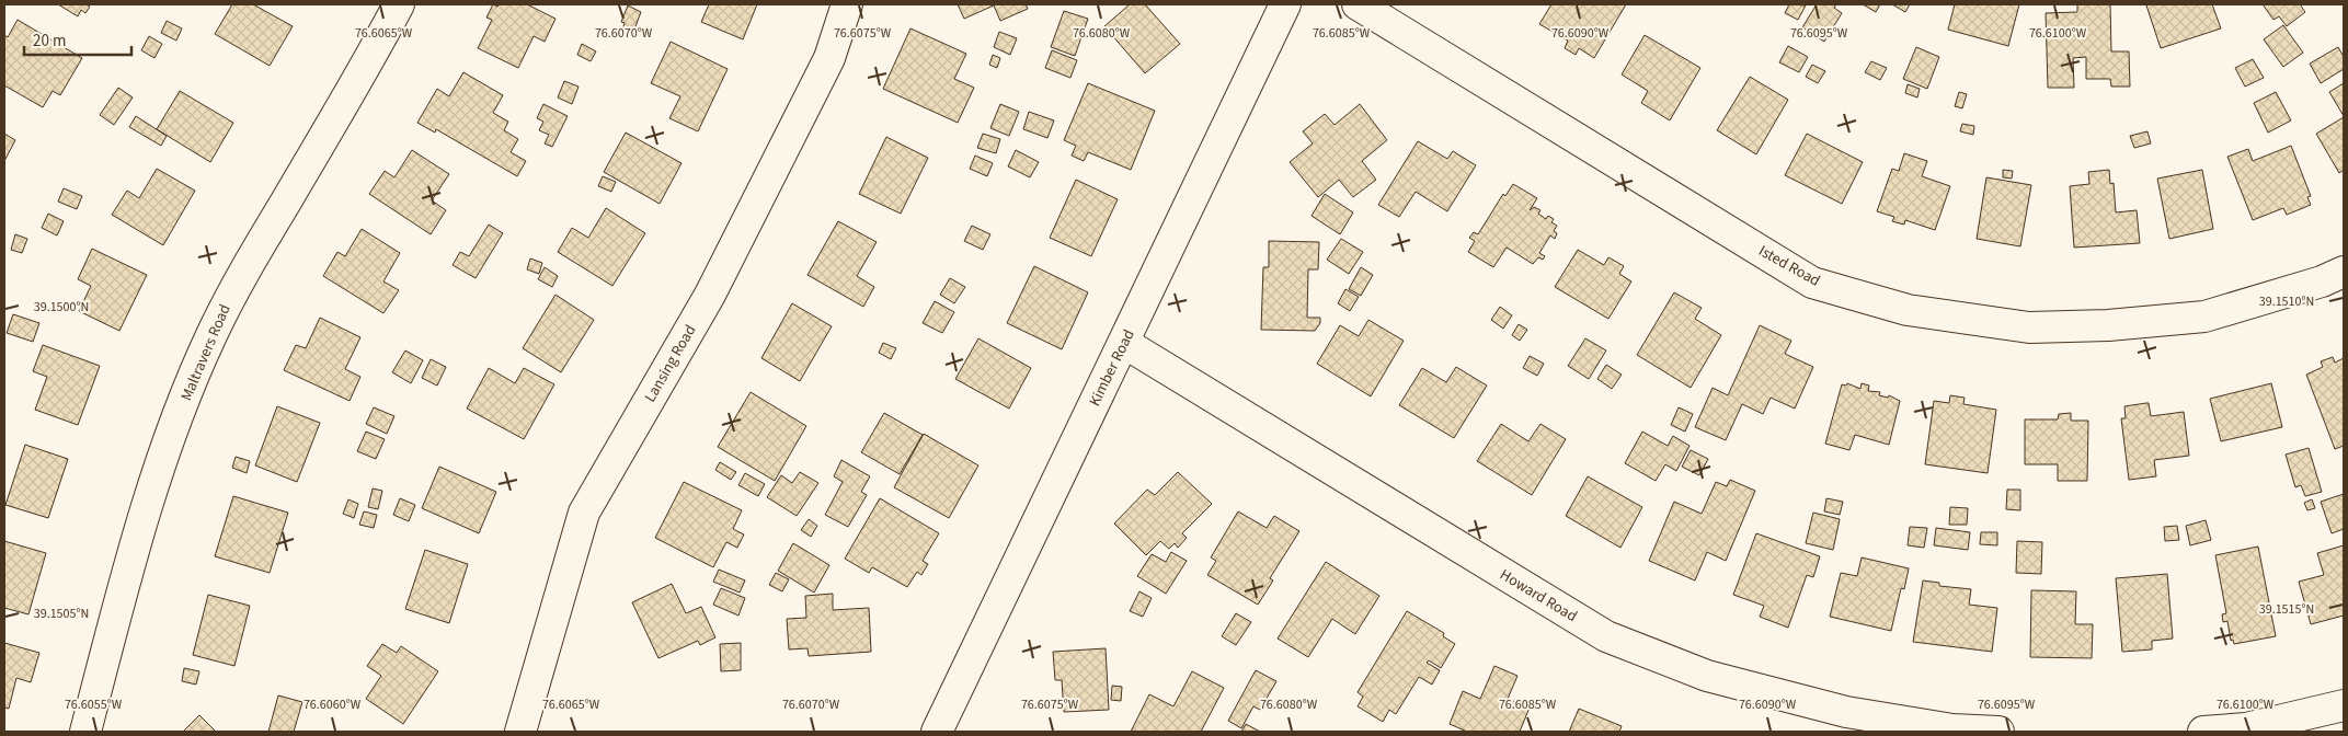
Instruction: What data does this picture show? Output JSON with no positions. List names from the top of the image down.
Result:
{
  "streets": {
    "street": [
      "Isted Road",
      "Maltravers Road",
      "Lansing Road",
      "Kimber Road",
      "Howard Road"
    ]
  },
  "crossings": [
    ["Kimber Road", "Howard Road"]
  ],
  "scale_bar": "20 m",
  "coordinates": [
    "76.6065°W",
    "76.6070°W",
    "76.6075°W",
    "76.6080°W",
    "76.6085°W",
    "76.6090°W",
    "76.6095°W",
    "76.6100°W",
    "39.1510°N",
    "39.1500°N",
    "39.1515°N",
    "39.1505°N",
    "76.6055°W",
    "76.6060°W"
  ]
}
